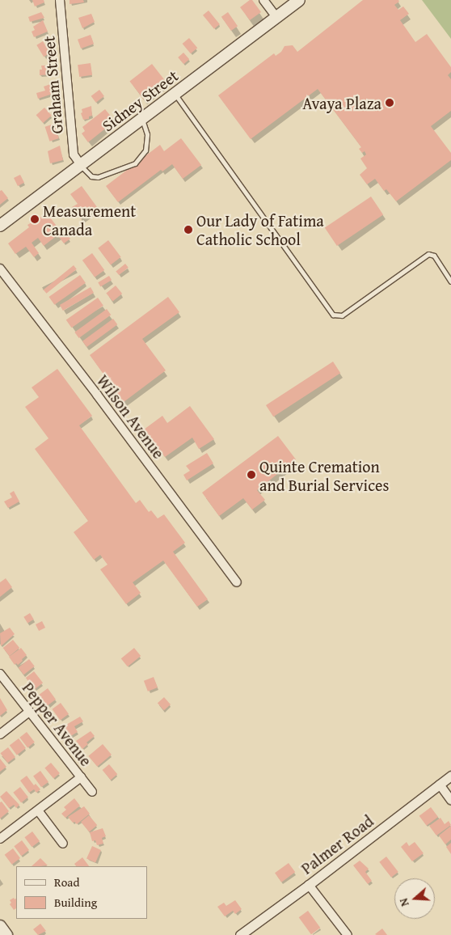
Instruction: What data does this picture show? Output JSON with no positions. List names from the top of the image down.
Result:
{
  "streets": {
    "main road": ["Sidney Street"],
    "street": [
      "Graham Street",
      "Wilson Avenue",
      "Pepper Avenue",
      "Palmer Road"
    ]
  },
  "crossings": [
    ["Graham Street", "Sidney Street"]
  ],
  "places": [
    "Avaya Plaza",
    "Measurement Canada",
    "Our Lady of Fatima Catholic School",
    "Quinte Cremation and Burial Services"
  ],
  "legend": ["Road", "Building"],
  "north": "left"
}
